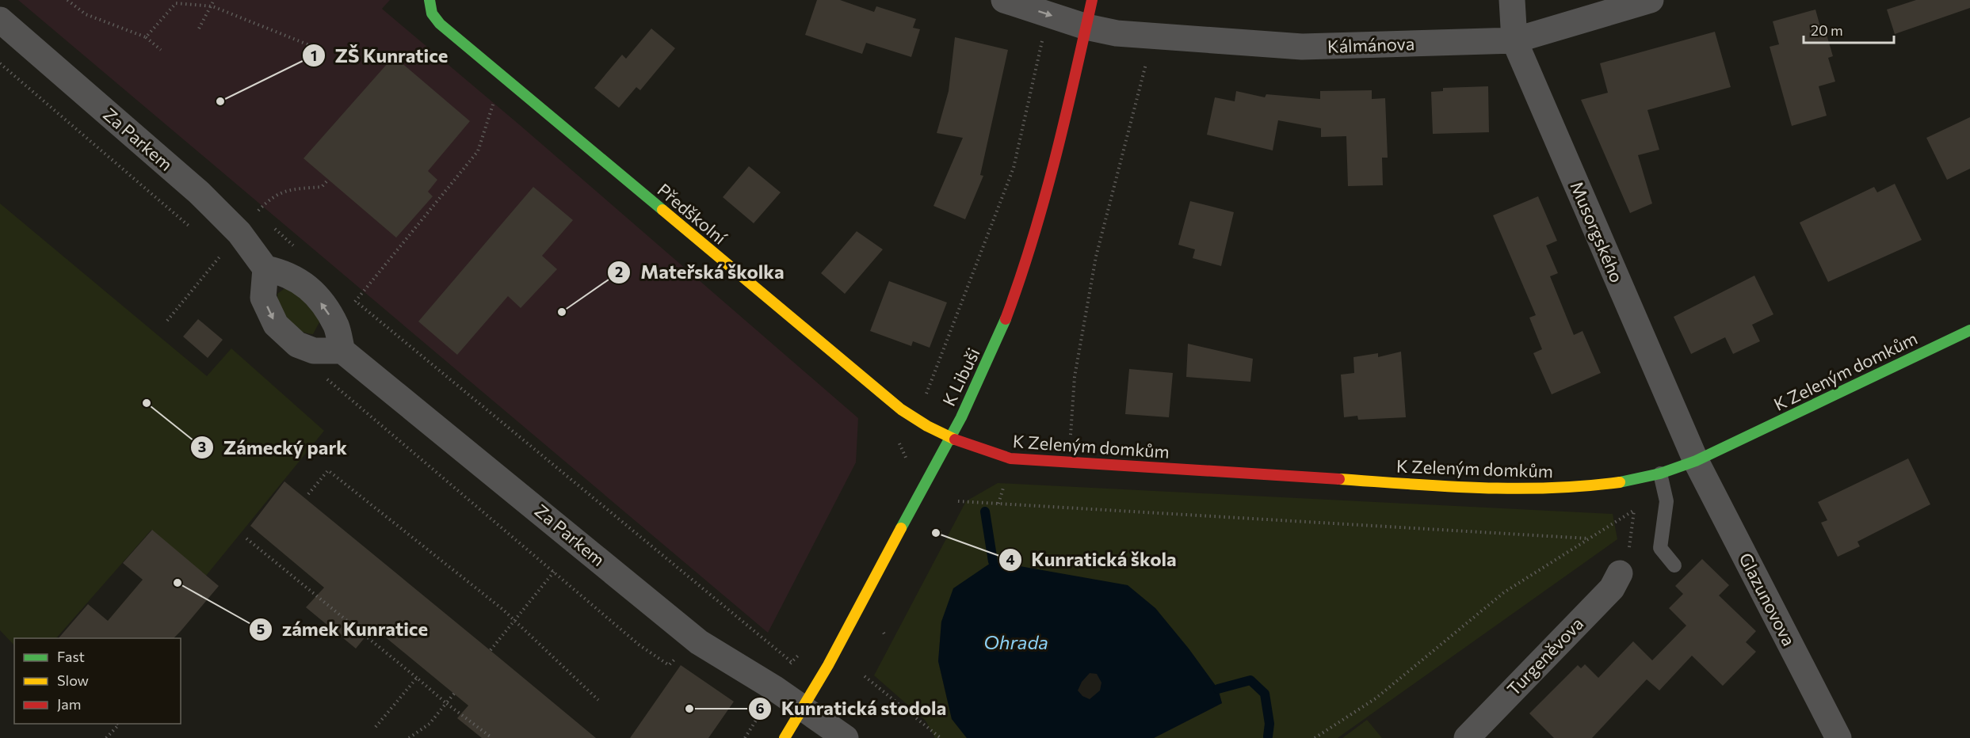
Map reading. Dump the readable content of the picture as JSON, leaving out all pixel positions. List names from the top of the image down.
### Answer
{
  "streets": {
    "street": [
      "Kálmánova",
      "Za Parkem",
      "Předškolní",
      "Musorgského",
      "K Zeleným domkům",
      "K Libuši",
      "Glazunovova",
      "Turgeněvova"
    ]
  },
  "crossings": [
    ["Kálmánova", "Musorgského"],
    ["Kálmánova", "K Libuši"],
    ["Za Parkem", "K Libuši"],
    ["Předškolní", "K Zeleným domkům"],
    ["Předškolní", "K Libuši"],
    ["Musorgského", "K Zeleným domkům"],
    ["Musorgského", "Glazunovova"],
    ["K Zeleným domkům", "K Libuši"],
    ["K Zeleným domkům", "Glazunovova"]
  ],
  "water": ["Ohrada"],
  "places": [
    "ZŠ Kunratice",
    "Mateřská školka",
    "Zámecký park",
    "Kunratická škola",
    "zámek Kunratice",
    "Kunratická stodola"
  ],
  "legend": ["Fast", "Slow", "Jam"],
  "scale_bar": "20 m"
}
